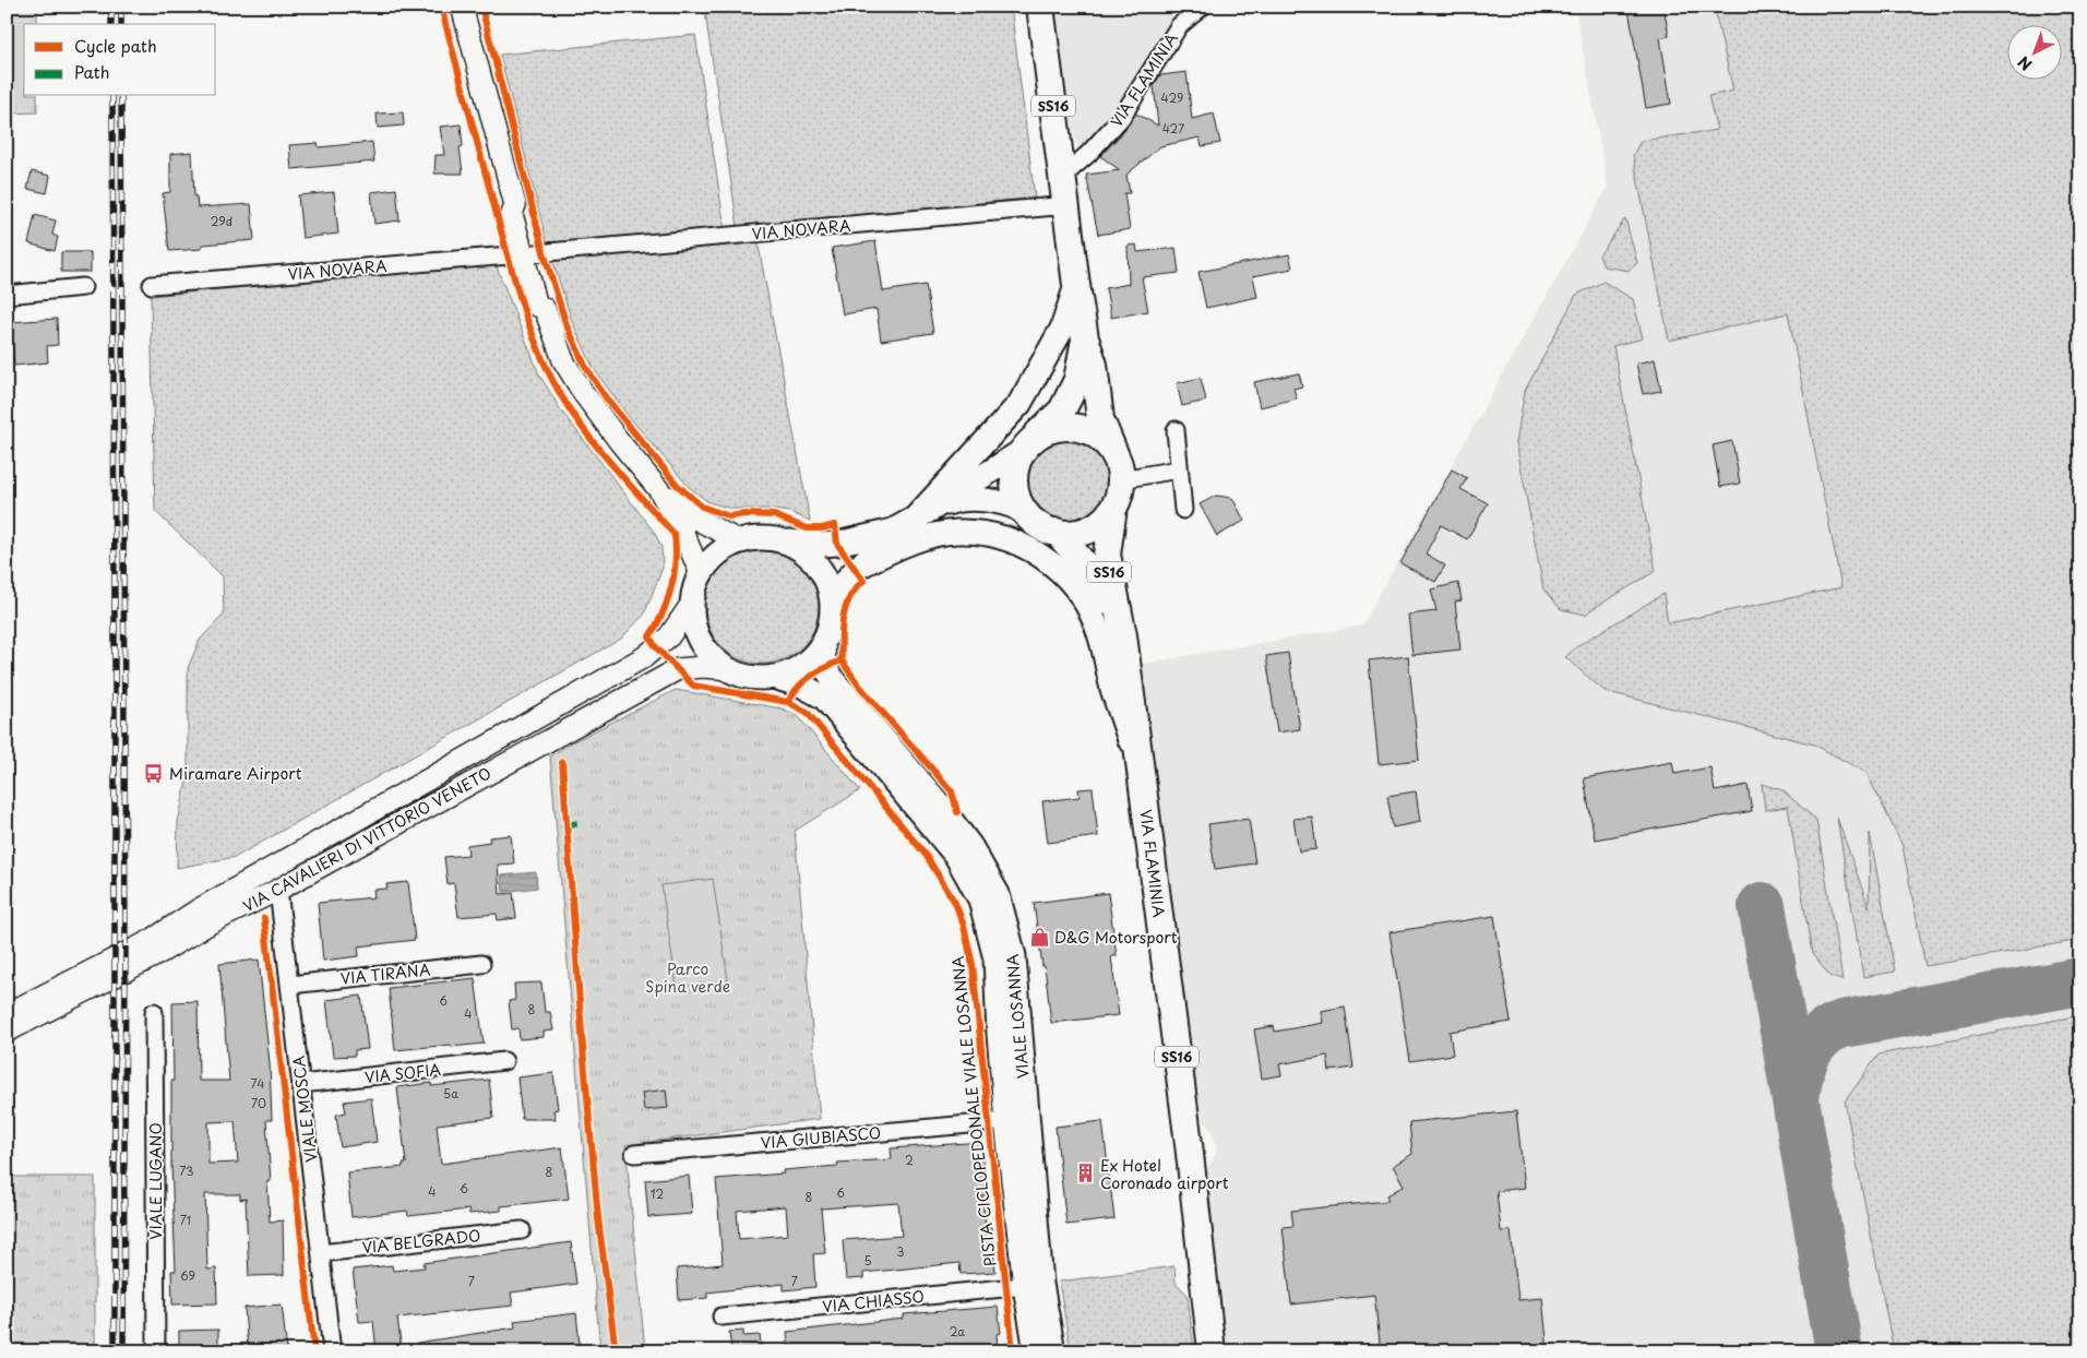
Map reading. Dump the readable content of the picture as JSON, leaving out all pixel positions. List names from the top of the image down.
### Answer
{
  "streets": {
    "main road": [
      "VIA FLAMINIA",
      "SS16",
      "VIA CAVALIERI DI VITTORIO VENETO",
      "VIALE LOSANNA"
    ],
    "street": [
      "VIA NOVARA",
      "VIA TIRANA",
      "VIA SOFIA",
      "VIALE MOSCA",
      "VIA GIUBIASCO",
      "VIALE LUGANO",
      "VIA BELGRADO",
      "VIA CHIASSO"
    ],
    "cycle path": ["PISTA CICLOPEDONALE VIALE LOSANNA"]
  },
  "crossings": [
    ["VIA FLAMINIA", "SS16"],
    ["SS16", "VIA NOVARA"],
    ["VIA CAVALIERI DI VITTORIO VENETO", "VIALE LOSANNA"],
    ["VIA CAVALIERI DI VITTORIO VENETO", "VIALE MOSCA"],
    ["VIA TIRANA", "VIALE MOSCA"],
    ["VIALE LOSANNA", "VIA GIUBIASCO"],
    ["VIALE LOSANNA", "VIA CHIASSO"],
    ["VIA SOFIA", "VIALE MOSCA"],
    ["VIALE MOSCA", "VIA BELGRADO"]
  ],
  "parks": ["Parco Spina verde"],
  "places": {
    "bus stop": ["Miramare Airport"],
    "shop": ["D&G Motorsport"],
    "building": ["Ex Hotel Coronado airport"]
  },
  "house_numbers": [
    "429",
    "427",
    "29d",
    "6",
    "8",
    "4",
    "74",
    "5a",
    "70",
    "2",
    "73",
    "8",
    "6",
    "4",
    "6",
    "12",
    "8",
    "71",
    "3",
    "5",
    "69",
    "7",
    "7",
    "2a"
  ],
  "legend": ["Cycle path", "Path"],
  "north": "bottom left"
}
